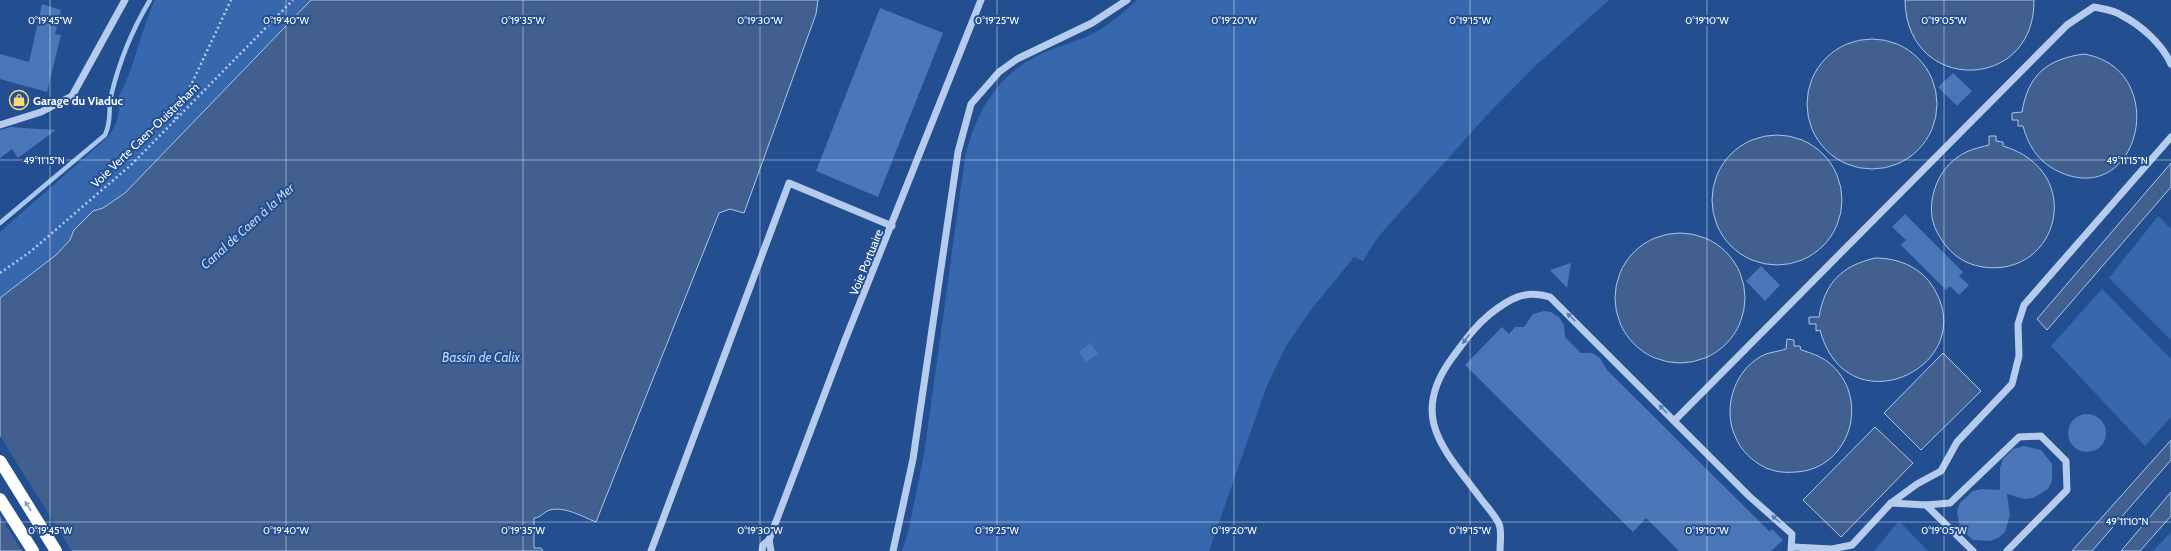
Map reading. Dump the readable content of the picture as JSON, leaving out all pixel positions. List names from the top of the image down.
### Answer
{
  "streets": {
    "street": ["Voie Portuaire"],
    "path": ["Voie Verte Caen-Ouistreham"]
  },
  "water": ["Canal de Caen à la Mer", "Bassin de Calix"],
  "places": {
    "shop": ["Garage du Viaduc"]
  },
  "coordinates": [
    "0°19'45\"W",
    "0°19'40\"W",
    "0°19'35\"W",
    "0°19'30\"W",
    "0°19'25\"W",
    "0°19'20\"W",
    "0°19'15\"W",
    "0°19'10\"W",
    "0°19'05\"W",
    "49°11'15\"N",
    "49°11'10\"N"
  ]
}
